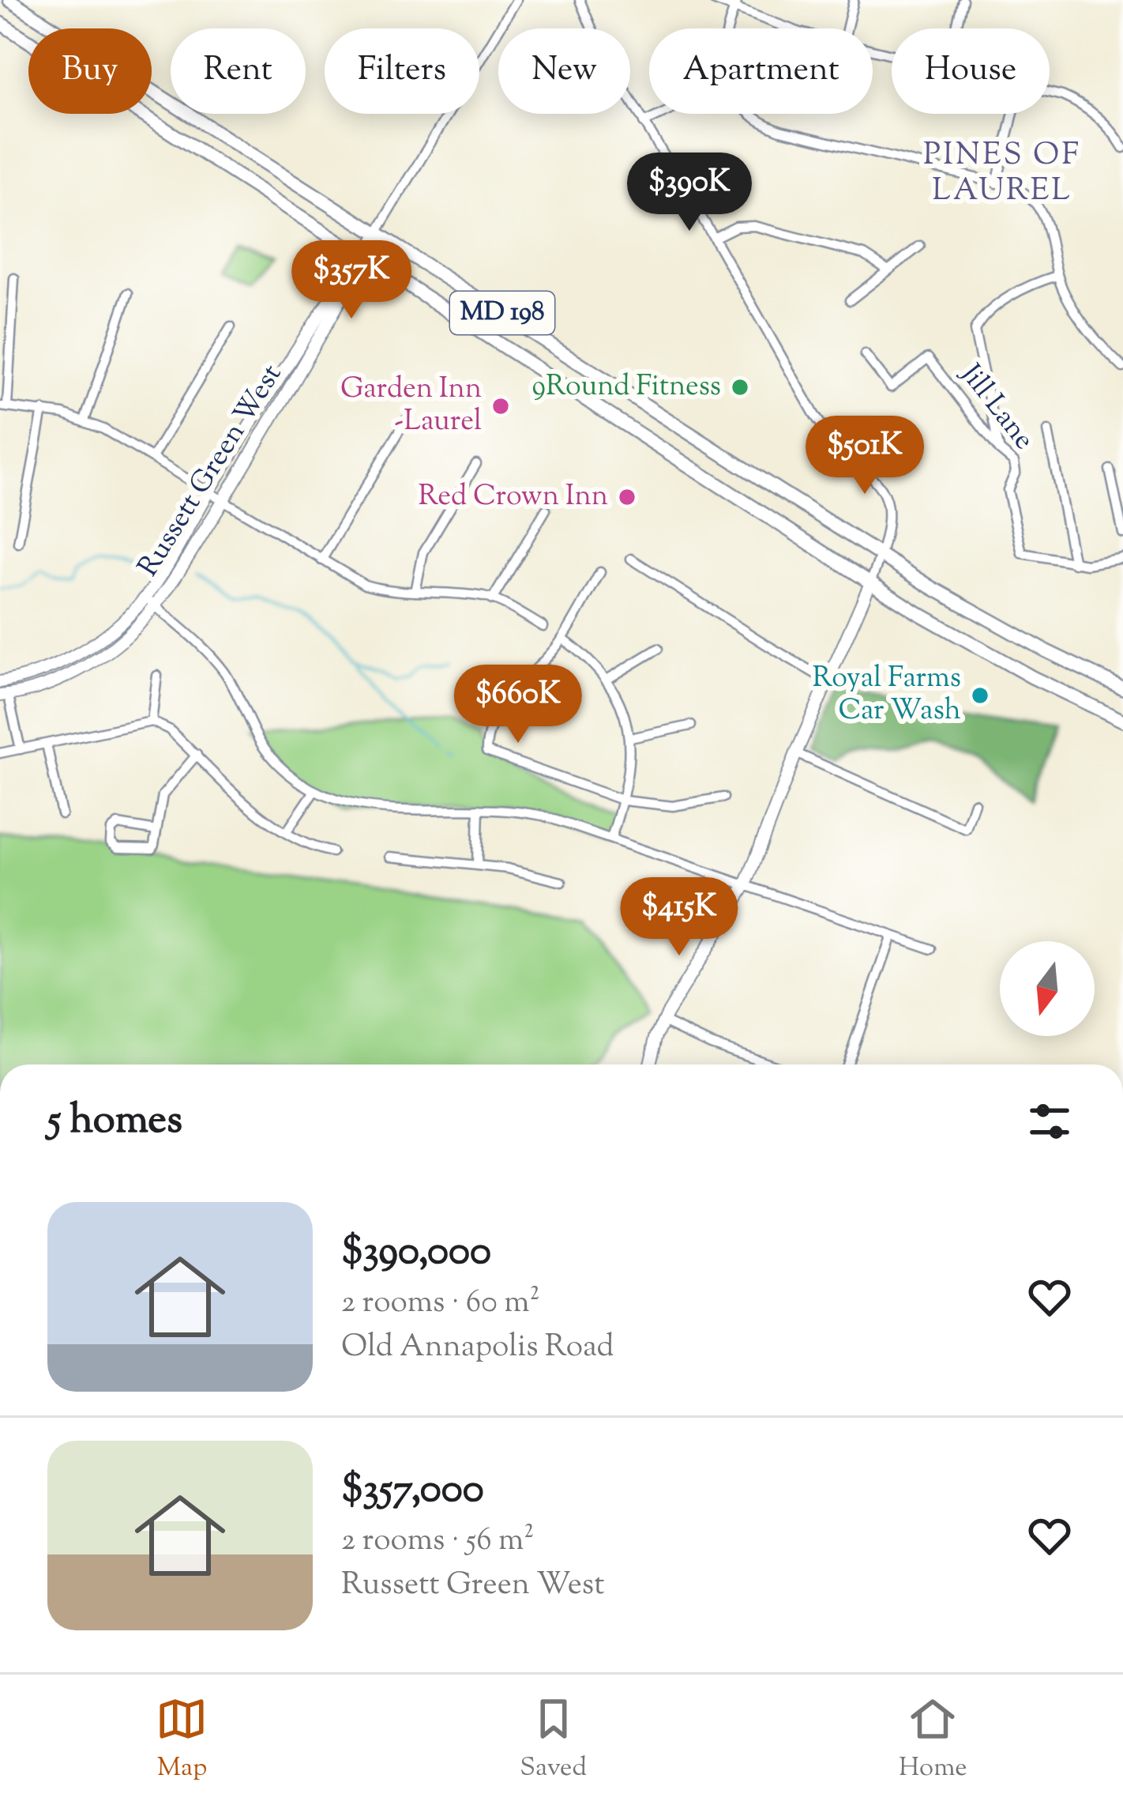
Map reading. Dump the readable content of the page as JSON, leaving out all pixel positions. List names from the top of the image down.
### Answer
{
  "streets": {
    "main road": ["MD 198"],
    "street": ["Jill Lane", "Russett Green West"]
  },
  "crossings": [
    ["MD 198", "Russett Green West"]
  ],
  "districts": ["PINES OF LAUREL"],
  "places": [
    "9Round Fitness",
    "Garden Inn -Laurel",
    "Red Crown Inn",
    "Royal Farms Car Wash"
  ],
  "north": "bottom",
  "page": {
    "chip": [
      "Buy",
      "Rent",
      "Filters",
      "New",
      "Apartment",
      "House"
    ],
    "price": [
      "$390K",
      "$357K",
      "$501K",
      "$660K",
      "$415K"
    ],
    "heading": "5 homes",
    "list": [
      {
        "name": "$390,000",
        "note": "2 rooms · 60 m² · Old Annapolis Road"
      },
      {
        "name": "$357,000",
        "note": "2 rooms · 56 m² · Russett Green West"
      }
    ],
    "tabs": ["Map", "Saved", "Home"]
  }
}
